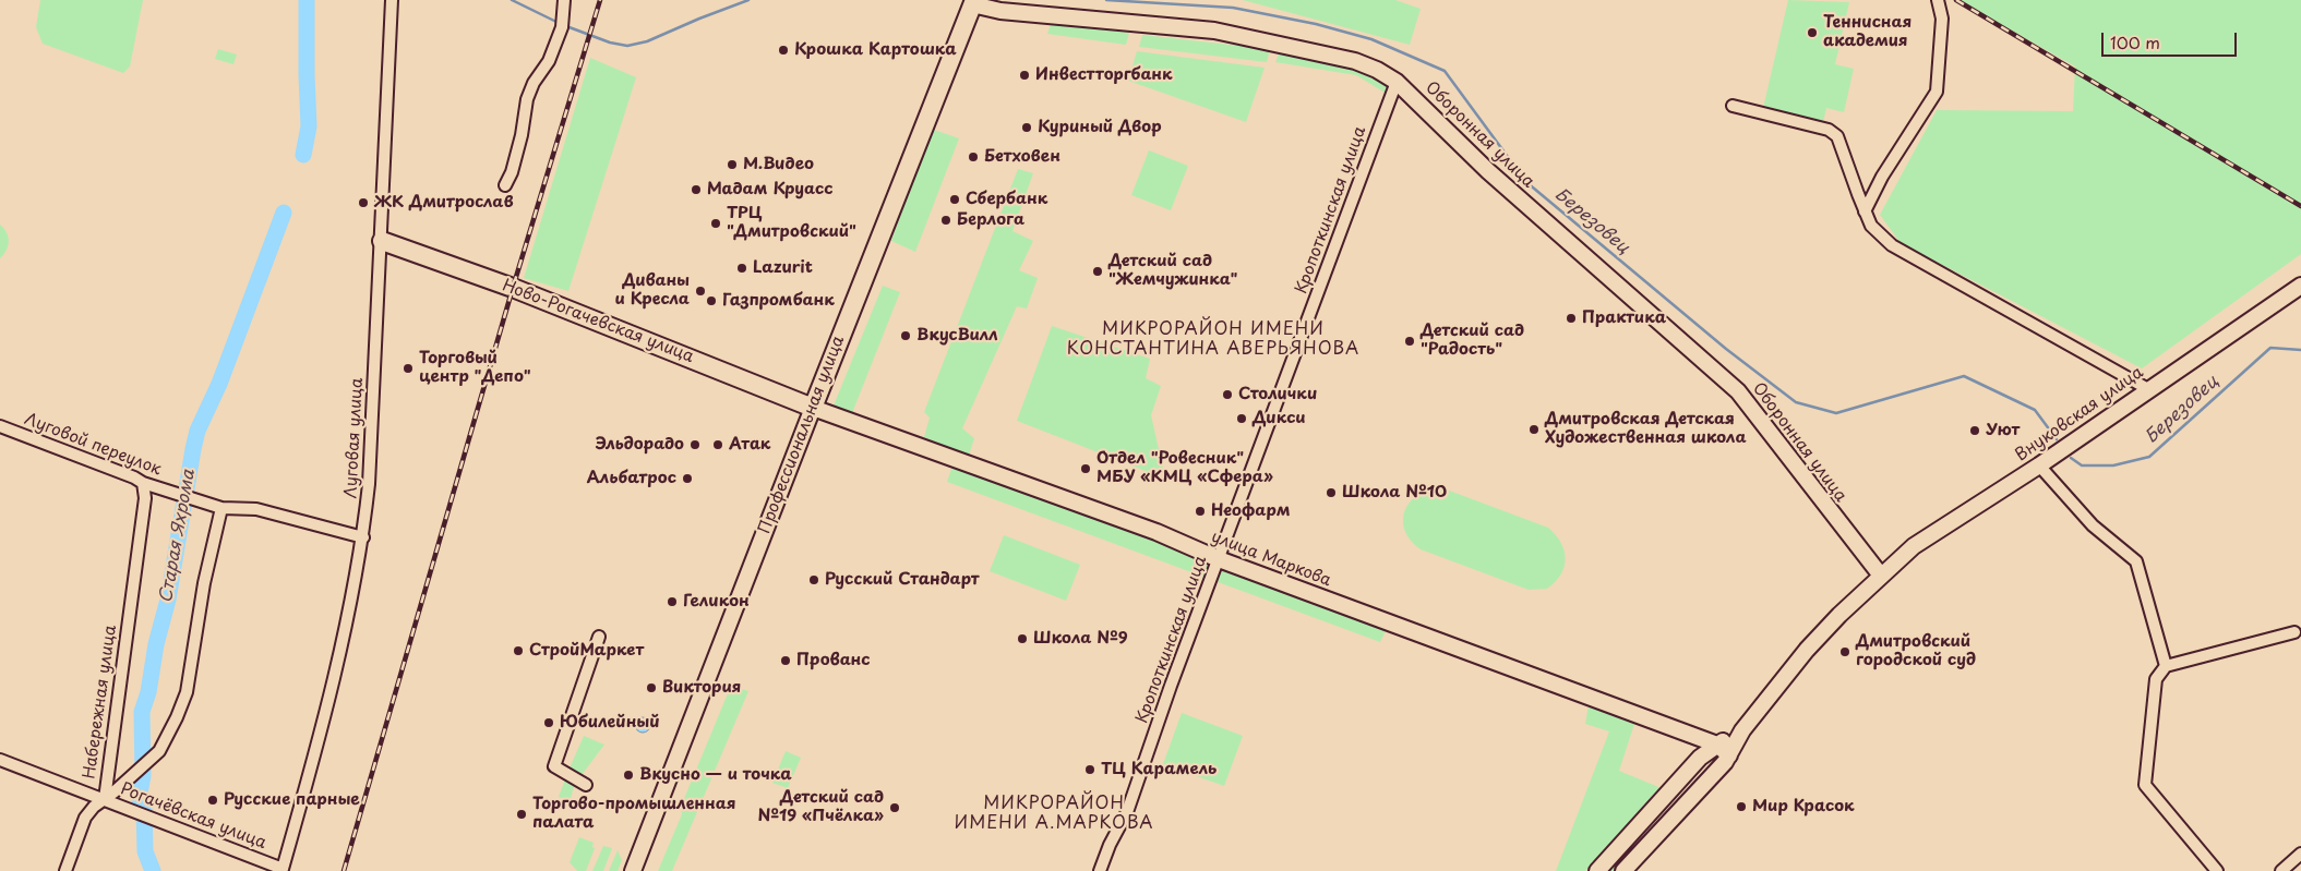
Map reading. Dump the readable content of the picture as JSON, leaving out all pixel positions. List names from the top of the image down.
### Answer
{
  "streets": {
    "main road": ["Ново-Рогачевская улица", "Профессиональная улица"],
    "street": [
      "Оборонная улица",
      "Кропоткинская улица",
      "Внуковская улица",
      "Луговая улица",
      "Луговой переулок",
      "улица Маркова",
      "Набережная улица",
      "Рогачёвская улица"
    ]
  },
  "crossings": [
    ["Оборонная улица", "Кропоткинская улица"],
    ["Оборонная улица", "Внуковская улица"],
    ["Оборонная улица", "Профессиональная улица"],
    ["Кропоткинская улица", "улица Маркова"],
    ["Ново-Рогачевская улица", "Профессиональная улица"],
    ["Ново-Рогачевская улица", "Луговая улица"],
    ["Ново-Рогачевская улица", "улица Маркова"],
    ["Профессиональная улица", "улица Маркова"],
    ["Луговая улица", "Луговой переулок"],
    ["Луговая улица", "Рогачёвская улица"],
    ["Луговой переулок", "Набережная улица"],
    ["Набережная улица", "Рогачёвская улица"]
  ],
  "districts": ["МИКРОРАЙОН ИМЕНИ КОНСТАНТИНА АВЕРЬЯНОВА", "МИКРОРАЙОН ИМЕНИ А.МАРКОВА"],
  "water": ["Березовец", "Старая Яхрома"],
  "places": [
    "Теннисная академия",
    "Крошка Картошка",
    "Инвестторгбанк",
    "Куриный Двор",
    "Бетховен",
    "М.Видео",
    "Мадам Круасс",
    "Сбербанк",
    "ЖК Дмитрослав",
    "Берлога",
    "ТРЦ \"Дмитровский\"",
    "Lazurit",
    "Детский сад \"Жемчужинка\"",
    "Диваны и Кресла",
    "Газпромбанк",
    "Практика",
    "ВкусВилл",
    "Детский сад \"Радость\"",
    "Торговый центр \"Депо\"",
    "Столички",
    "Дикси",
    "Дмитровская Детская Художественная школа",
    "Уют",
    "Эльдорадо",
    "Атак",
    "Отдел \"Ровесник\" МБУ «КМЦ «Сфера»",
    "Альбатрос",
    "Школа №10",
    "Неофарм",
    "Русский Стандарт",
    "Геликон",
    "Школа №9",
    "СтройМаркет",
    "Дмитровский городской суд",
    "Прованс",
    "Виктория",
    "Юбилейный",
    "ТЦ Карамель",
    "Вкусно — и точка",
    "Русские парные",
    "Мир Красок",
    "Детский сад №19 «Пчёлка»",
    "Торгово-промышленная палата"
  ],
  "scale_bar": "100 m"
}
